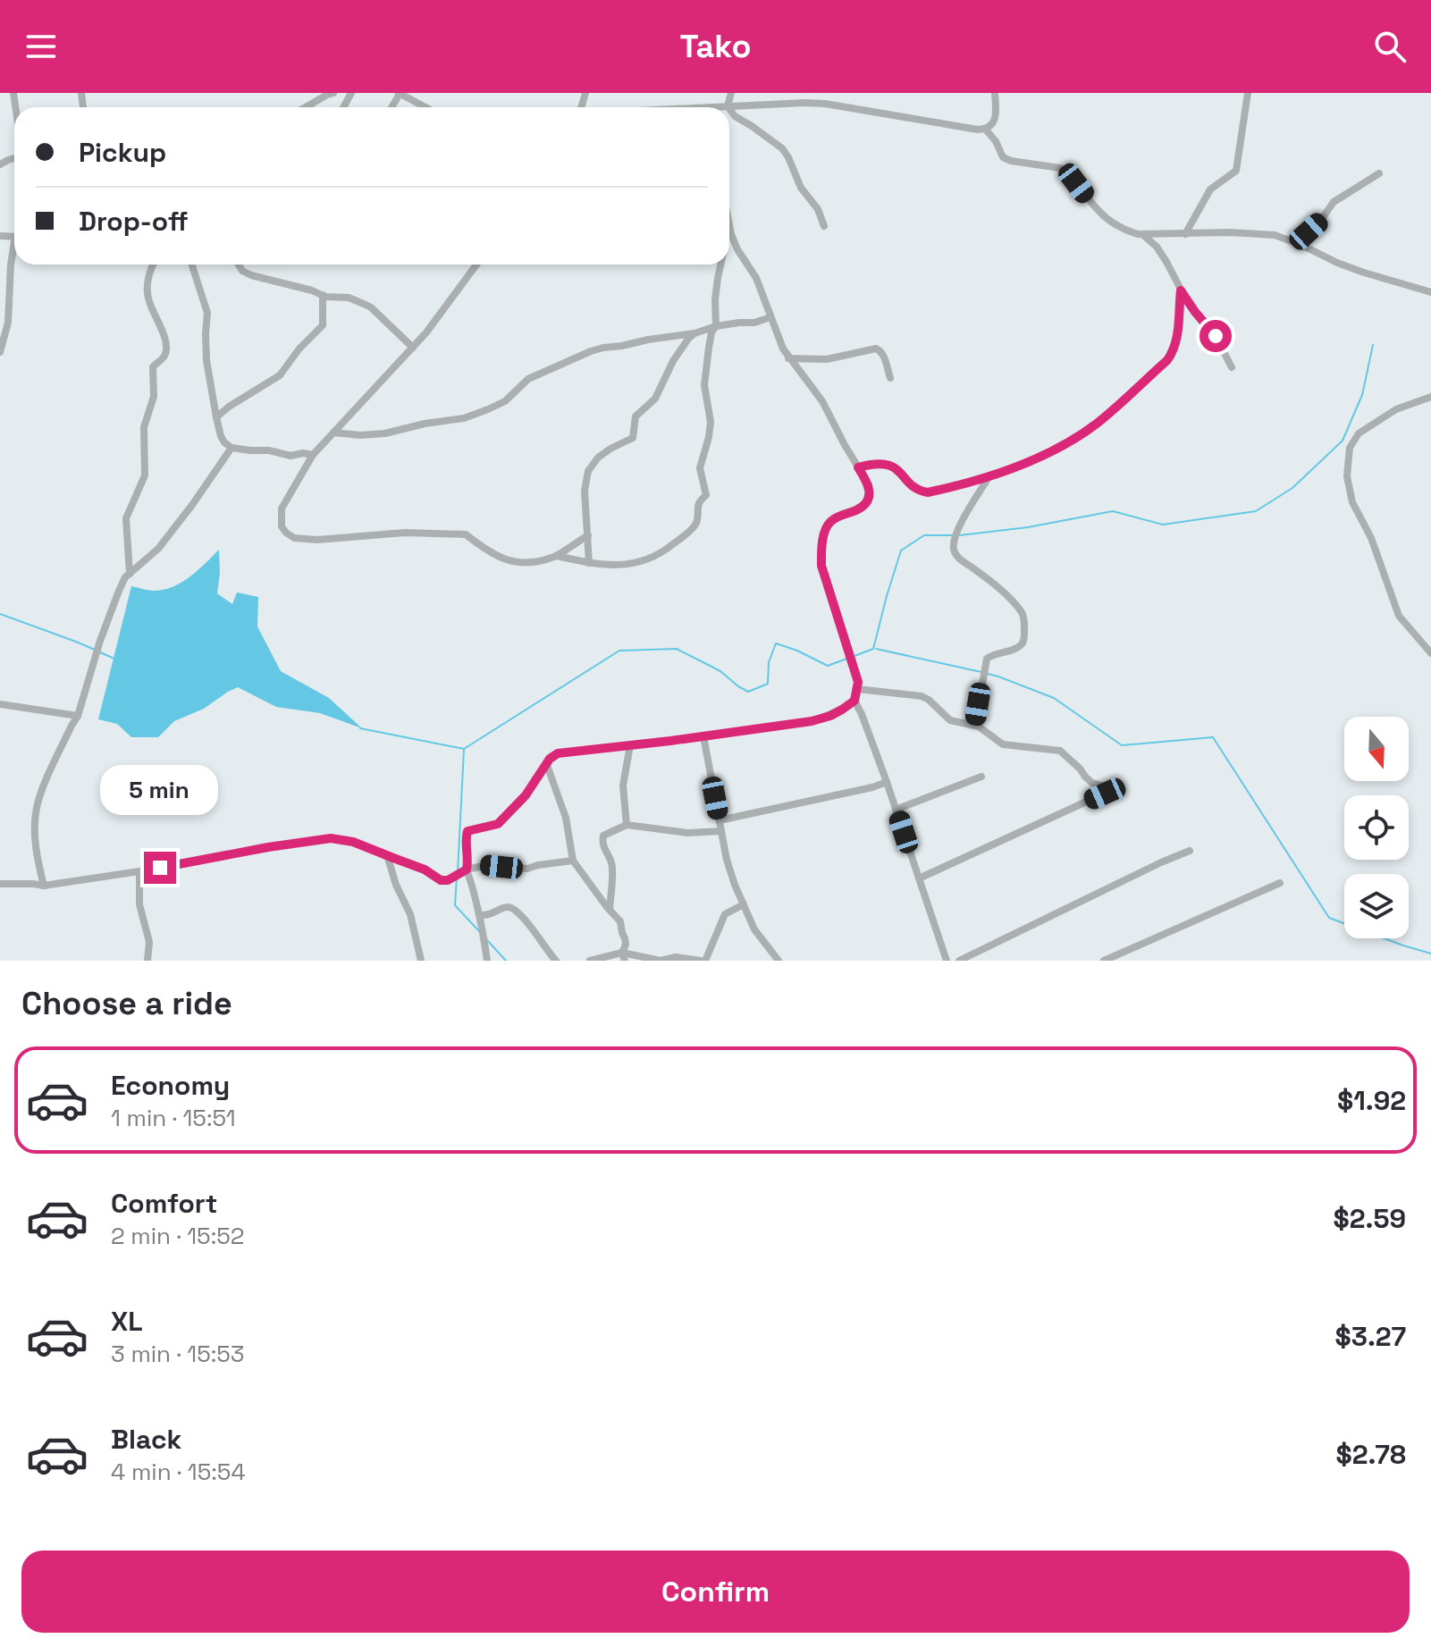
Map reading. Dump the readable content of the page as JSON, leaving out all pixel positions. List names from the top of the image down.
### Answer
{
  "north": "bottom",
  "page": {
    "header": "Tako",
    "banner": ["Pickup", "Drop-off"],
    "bubble": "5 min",
    "heading": "Choose a ride",
    "list": [
      {
        "name": "Economy",
        "note": "1 min · 15:51",
        "value": "$1.92"
      },
      {
        "name": "Comfort",
        "note": "2 min · 15:52",
        "value": "$2.59"
      },
      {
        "name": "XL",
        "note": "3 min · 15:53",
        "value": "$3.27"
      },
      {
        "name": "Black",
        "note": "4 min · 15:54",
        "value": "$2.78"
      }
    ],
    "buttons": "Confirm"
  }
}
